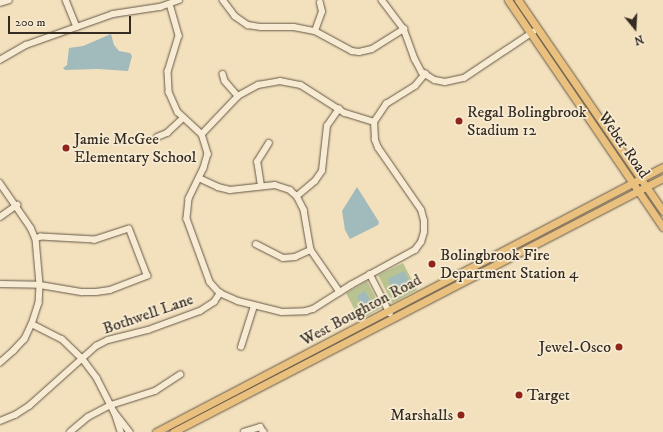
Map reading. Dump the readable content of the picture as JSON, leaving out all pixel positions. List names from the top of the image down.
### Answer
{
  "streets": {
    "main road": ["Weber Road", "West Boughton Road"],
    "street": ["Bothwell Lane"]
  },
  "crossings": [
    ["Weber Road", "West Boughton Road"]
  ],
  "places": [
    "Regal Bolingbrook Stadium 12",
    "Jamie McGee Elementary School",
    "Bolingbrook Fire Department Station 4",
    "Jewel-Osco",
    "Target",
    "Marshalls"
  ],
  "scale_bar": "200 m",
  "north": "bottom"
}
